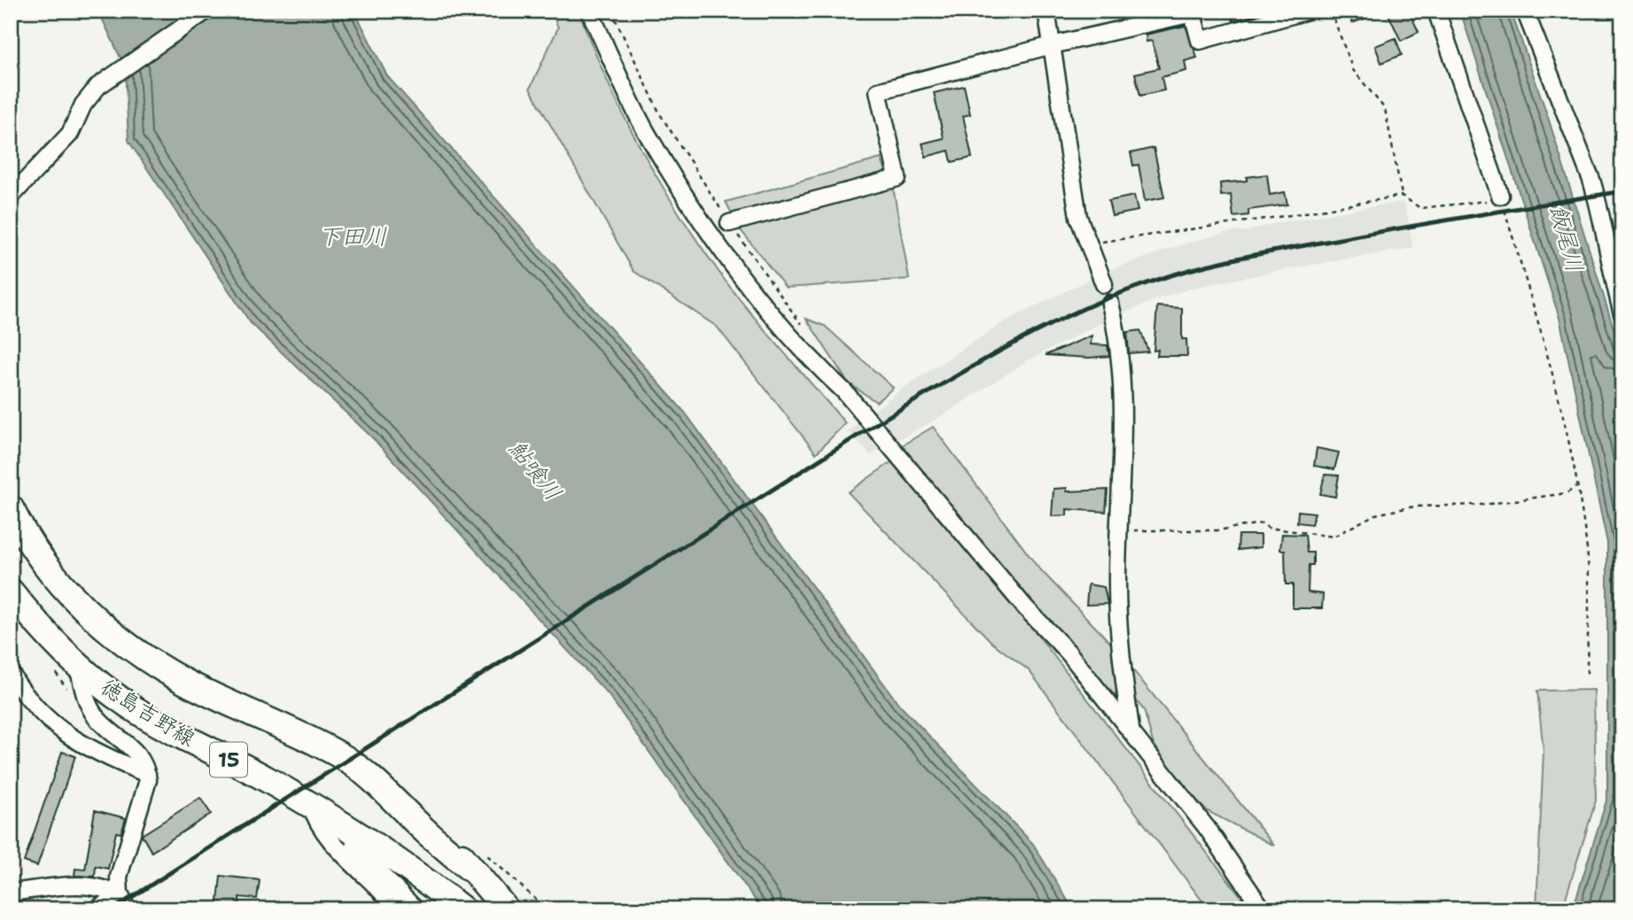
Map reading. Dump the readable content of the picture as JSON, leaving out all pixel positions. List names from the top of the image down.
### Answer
{
  "streets": {
    "main road": ["徳島吉野線", "15"]
  },
  "water": ["下田川", "飯尾川", "鮎喰川"]
}
